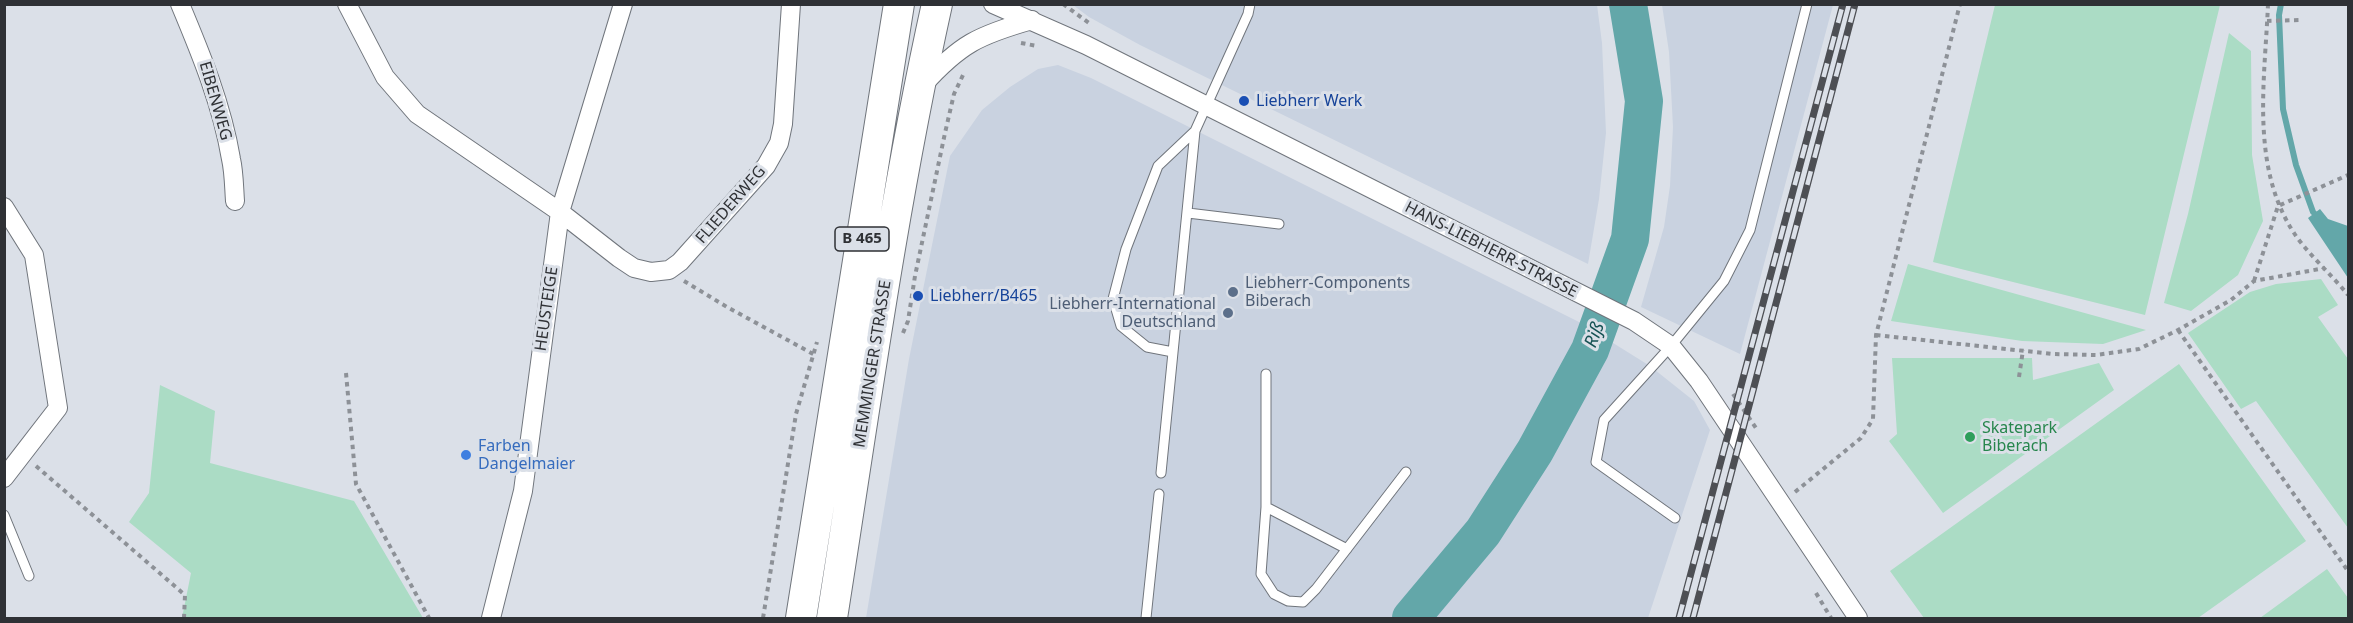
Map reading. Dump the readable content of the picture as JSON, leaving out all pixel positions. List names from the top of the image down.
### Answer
{
  "streets": {
    "main road": ["B 465", "MEMMINGER STRASSE"],
    "street": [
      "EIBENWEG",
      "FLIEDERWEG",
      "HANS-LIEBHERR-STRASSE",
      "HEUSTEIGE"
    ]
  },
  "water": ["Riß"],
  "places": [
    "Liebherr Werk",
    "Liebherr-Components Biberach",
    "Liebherr/B465",
    "Liebherr-International Deutschland",
    "Skatepark Biberach",
    "Farben Dangelmaier"
  ]
}
